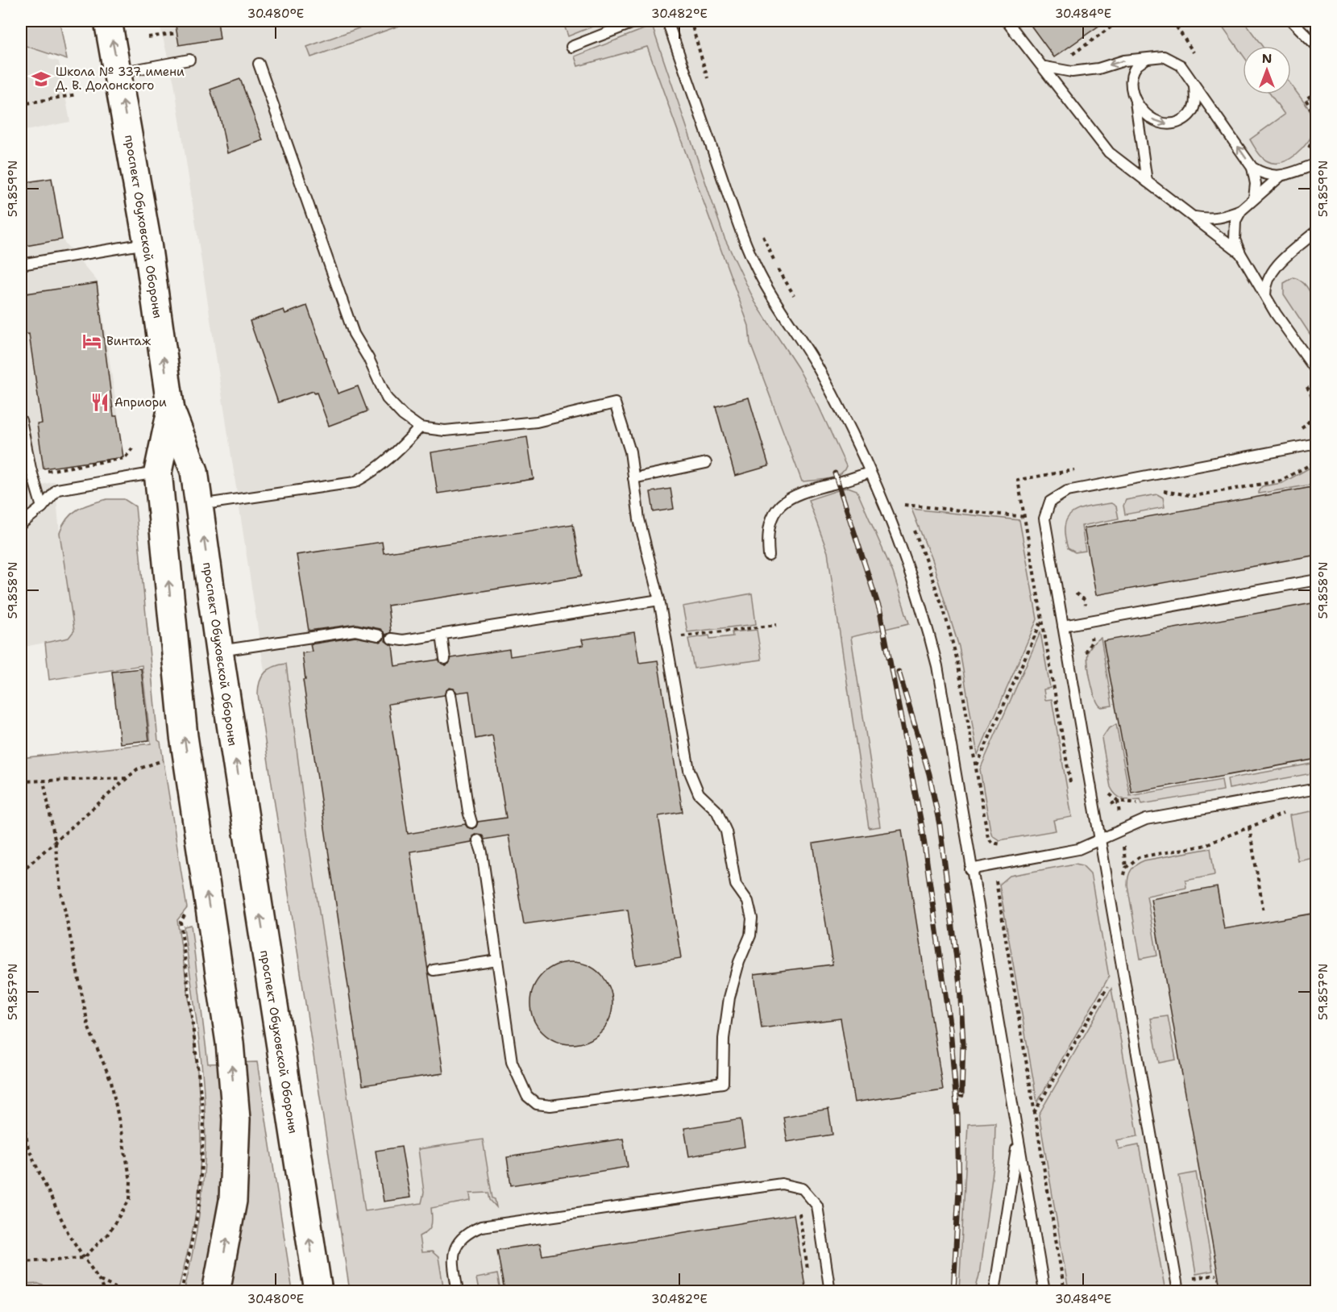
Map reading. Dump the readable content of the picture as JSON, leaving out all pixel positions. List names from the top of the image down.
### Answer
{
  "streets": {
    "main road": ["проспект Обуховской Обороны"]
  },
  "places": {
    "school or university": ["Школа № 337 имени Д. В. Долонского"],
    "hotel": ["Винтаж"],
    "restaurant": ["Априори"]
  },
  "north": "top",
  "coordinates": [
    "30.480°E",
    "30.482°E",
    "30.484°E",
    "59.859°N",
    "59.858°N",
    "59.857°N"
  ]
}
